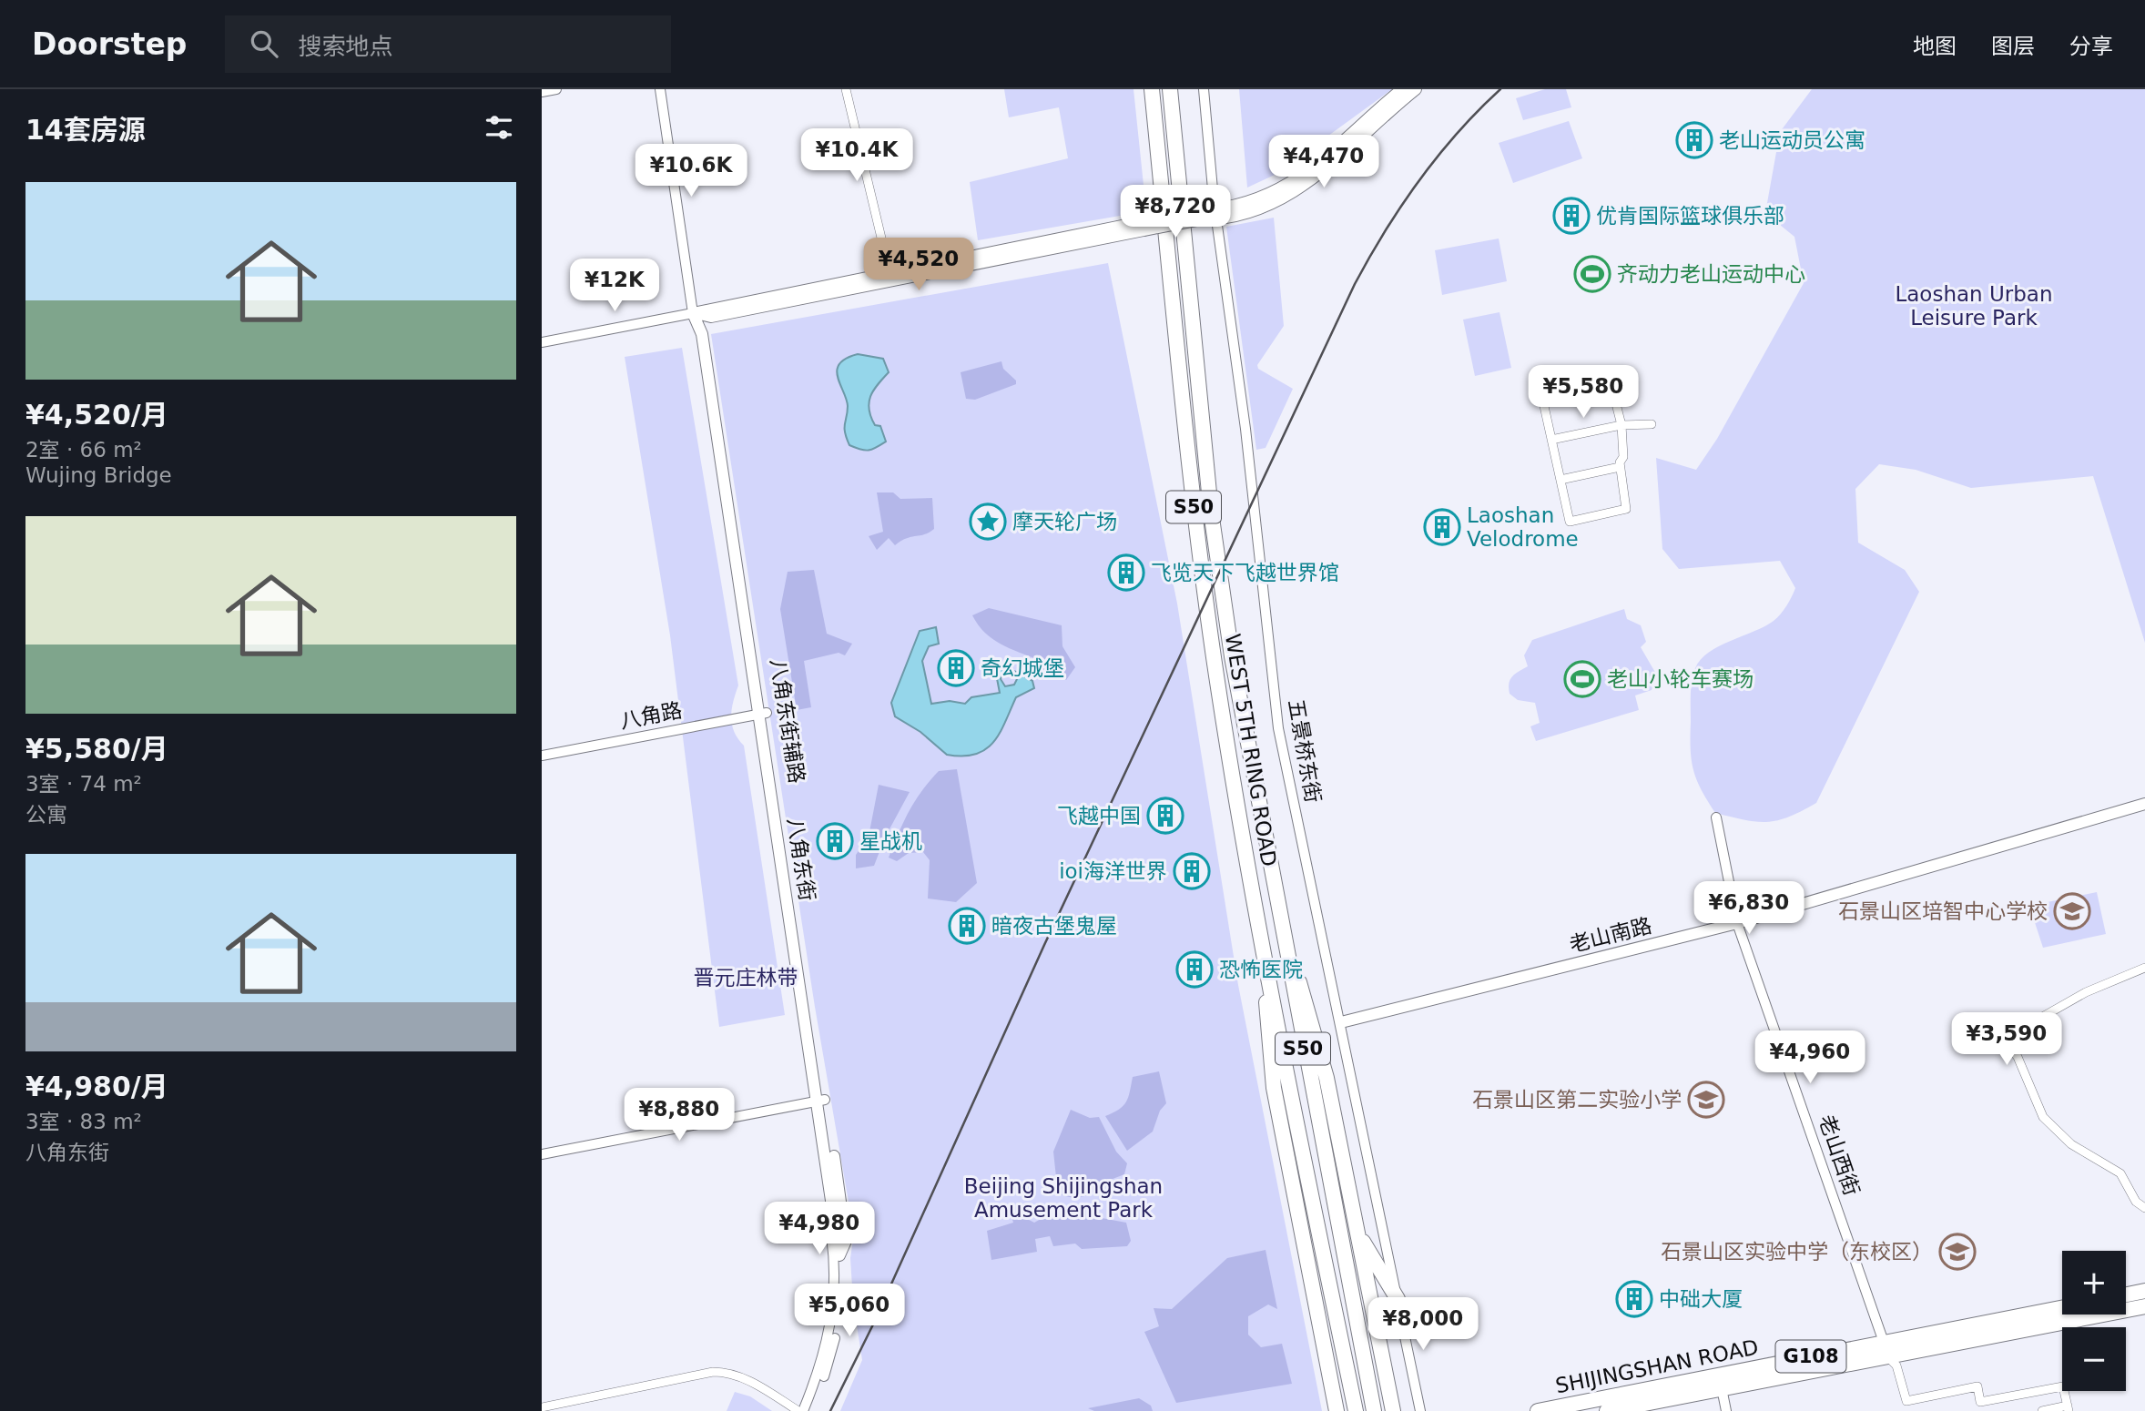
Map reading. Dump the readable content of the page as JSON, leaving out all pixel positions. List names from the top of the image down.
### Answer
{
  "streets": {
    "highway": [
      "S50",
      "WEST 5TH RING ROAD",
      "G108",
      "SHIJINGSHAN ROAD"
    ],
    "main road": ["八角东街", "老山南路"],
    "street": ["八角路", "五景桥东街", "老山西街"]
  },
  "crossings": [
    ["八角路", "八角东街"],
    ["五景桥东街", "老山南路"],
    ["老山南路", "老山西街"],
    ["老山西街", "SHIJINGSHAN ROAD"]
  ],
  "parks": ["Laoshan Urban Leisure Park", "晋元庄林带", "Beijing Shijingshan Amusement Park"],
  "places": {
    "building": [
      "老山运动员公寓",
      "优肯国际篮球俱乐部",
      "Laoshan Velodrome",
      "飞览天下飞越世界馆",
      "奇幻城堡",
      "飞越中国",
      "星战机",
      "ioi海洋世界",
      "暗夜古堡鬼屋",
      "恐怖医院",
      "中础大厦"
    ],
    "sports": ["齐动力老山运动中心", "老山小轮车赛场"],
    "place": ["摩天轮广场"],
    "school or university": ["石景山区培智中心学校", "石景山区第二实验小学", "石景山区实验中学（东校区）"]
  },
  "page": {
    "header": "Doorstep",
    "search": "搜索地点",
    "nav": ["地图", "图层", "分享"],
    "heading": "14套房源",
    "price": [
      "¥10.4K",
      "¥4,470",
      "¥10.6K",
      "¥8,720",
      "¥4,520",
      "¥12K",
      "¥5,580",
      "¥6,830",
      "¥3,590",
      "¥4,960",
      "¥8,880",
      "¥4,980",
      "¥5,060",
      "¥8,000"
    ],
    "list": [
      {
        "name": "¥4,520/月",
        "note": "2室 · 66 m² · Wujing Bridge"
      },
      {
        "name": "¥5,580/月",
        "note": "3室 · 74 m² · 公寓"
      },
      {
        "name": "¥4,980/月",
        "note": "3室 · 83 m² · 八角东街"
      }
    ],
    "map_buttons": ["+", "−"]
  }
}
